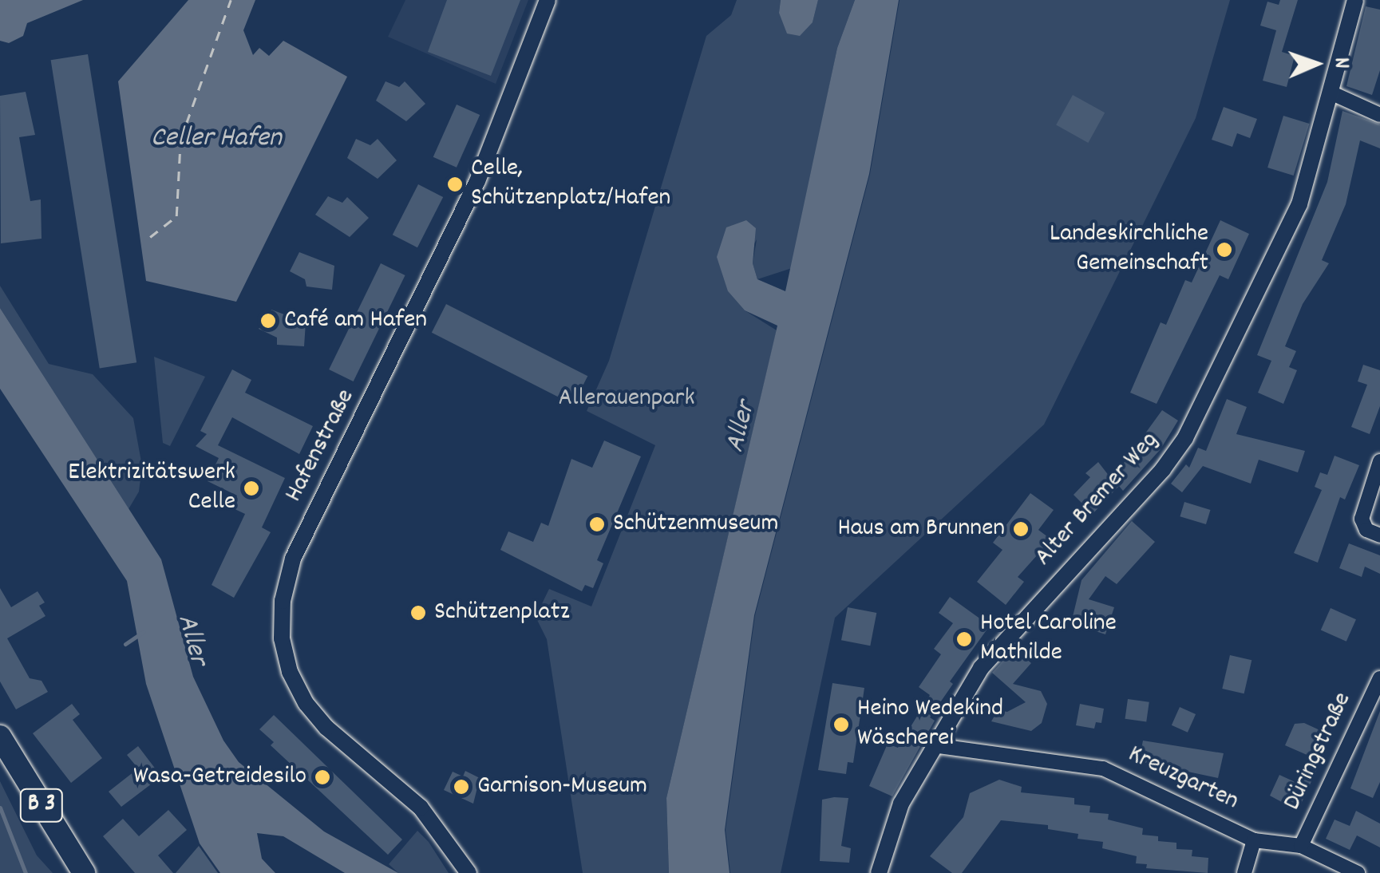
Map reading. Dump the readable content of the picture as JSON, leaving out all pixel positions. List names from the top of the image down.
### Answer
{
  "streets": {
    "main road": ["B 3"],
    "street": [
      "Hafenstraße",
      "Alter Bremer Weg",
      "Düringstraße",
      "Kreuzgarten"
    ]
  },
  "crossings": [
    ["Alter Bremer Weg", "Kreuzgarten"],
    ["Düringstraße", "Kreuzgarten"]
  ],
  "water": ["Celler Hafen", "Aller"],
  "parks": ["Allerauenpark"],
  "places": [
    "Celle, Schützenplatz/Hafen",
    "Landeskirchliche Gemeinschaft",
    "Café am Hafen",
    "Elektrizitätswerk Celle",
    "Schützenmuseum",
    "Haus am Brunnen",
    "Schützenplatz",
    "Hotel Caroline Mathilde",
    "Heino Wedekind Wäscherei",
    "Wasa-Getreidesilo",
    "Garnison-Museum"
  ],
  "north": "right"
}
